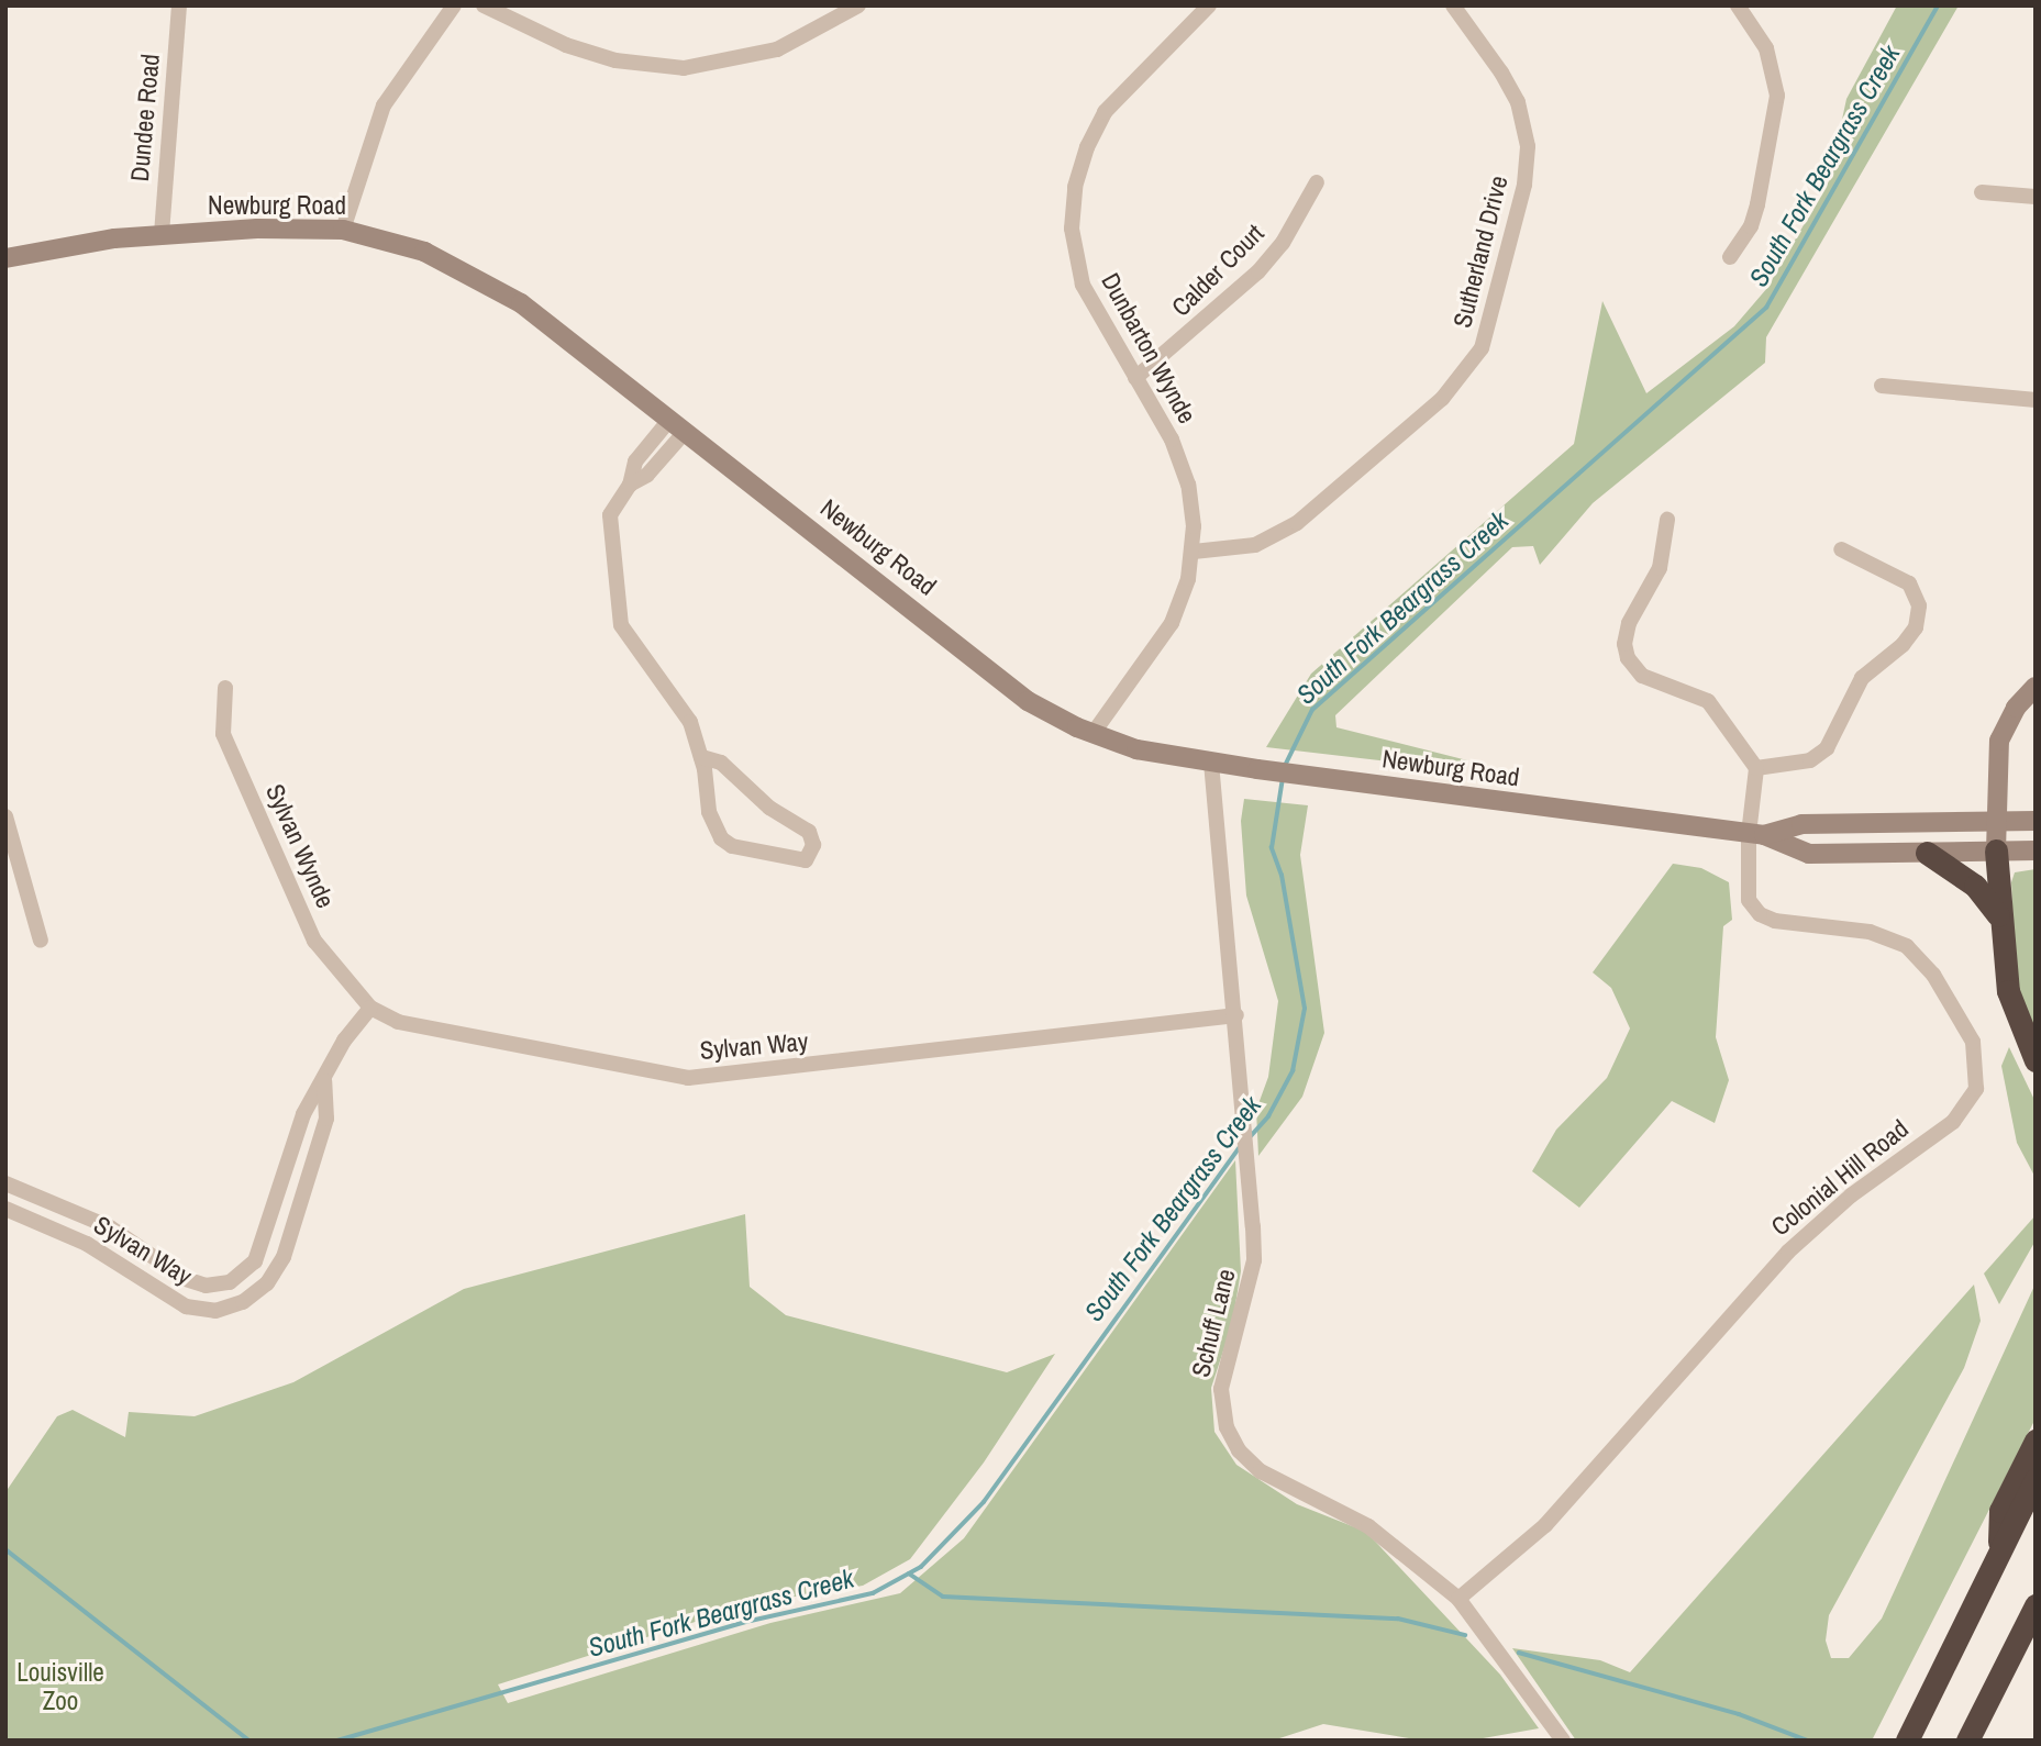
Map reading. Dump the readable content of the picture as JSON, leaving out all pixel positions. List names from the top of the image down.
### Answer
{
  "streets": {
    "main road": ["Newburg Road"],
    "street": [
      "Dundee Road",
      "Sutherland Drive",
      "Calder Court",
      "Dunbarton Wynde",
      "Sylvan Wynde",
      "Sylvan Way",
      "Colonial Hill Road",
      "Schuff Lane"
    ]
  },
  "crossings": [
    ["Dundee Road", "Newburg Road"],
    ["Newburg Road", "Dunbarton Wynde"],
    ["Newburg Road", "Colonial Hill Road"],
    ["Newburg Road", "Schuff Lane"],
    ["Sutherland Drive", "Dunbarton Wynde"],
    ["Calder Court", "Dunbarton Wynde"],
    ["Sylvan Wynde", "Sylvan Way"],
    ["Sylvan Way", "Schuff Lane"],
    ["Colonial Hill Road", "Schuff Lane"]
  ],
  "water": ["South Fork Beargrass Creek"],
  "parks": ["Louisville Zoo"]
}
